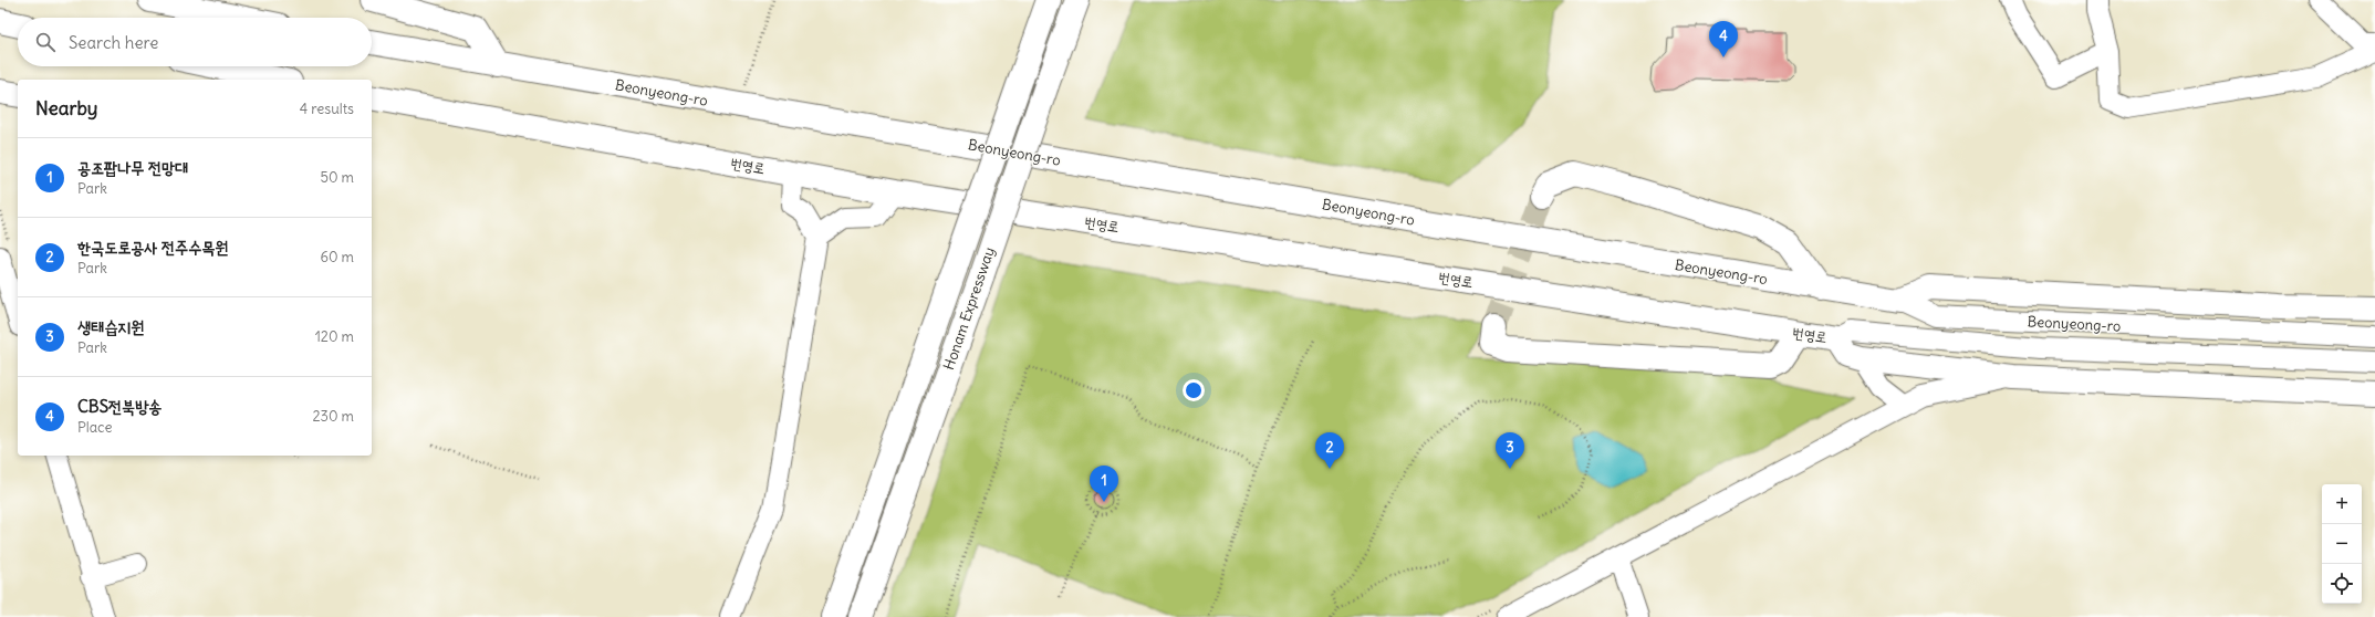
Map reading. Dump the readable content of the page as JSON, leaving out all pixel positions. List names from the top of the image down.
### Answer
{
  "streets": {
    "main road": ["Beonyeong-ro", "번영로", "Honam Expressway"]
  },
  "crossings": [
    ["Beonyeong-ro", "번영로"]
  ],
  "page": {
    "search": "Search here",
    "pins": [
      "4",
      "2",
      "3",
      "1"
    ],
    "heading": ["Nearby", "4 results"],
    "list": [
      {
        "mark": "1",
        "name": "공조팝나무 전망대",
        "note": "Park",
        "value": "50 m"
      },
      {
        "mark": "2",
        "name": "한국도로공사 전주수목원",
        "note": "Park",
        "value": "60 m"
      },
      {
        "mark": "3",
        "name": "생태습지원",
        "note": "Park",
        "value": "120 m"
      },
      {
        "mark": "4",
        "name": "CBS전북방송",
        "note": "Place",
        "value": "230 m"
      }
    ],
    "map_buttons": ["+", "−"]
  }
}
